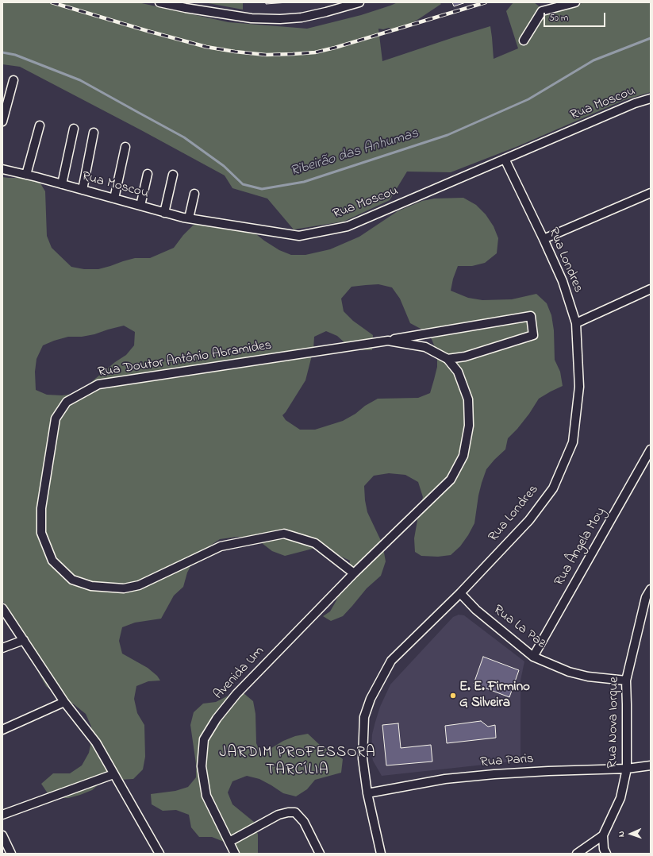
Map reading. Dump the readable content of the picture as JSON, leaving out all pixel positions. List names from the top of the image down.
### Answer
{
  "streets": {
    "street": [
      "Rua Moscou",
      "Rua Londres",
      "Rua Doutor Antônio Abramides",
      "Rua Ângela Moy",
      "Rua La Paz",
      "Avenida Um",
      "Rua Nova Iorque",
      "Rua Paris"
    ]
  },
  "crossings": [
    ["Rua Moscou", "Rua Londres"],
    ["Rua Londres", "Rua La Paz"],
    ["Rua Londres", "Rua Paris"],
    ["Rua Doutor Antônio Abramides", "Avenida Um"],
    ["Rua Ângela Moy", "Rua La Paz"],
    ["Rua La Paz", "Rua Nova Iorque"],
    ["Rua Nova Iorque", "Rua Paris"]
  ],
  "districts": ["JARDIM PROFESSORA TARCÍLIA"],
  "water": ["Ribeirão das Anhumas"],
  "places": ["E. E. Firmino G Silveira"],
  "scale_bar": "50 m",
  "north": "left"
}
